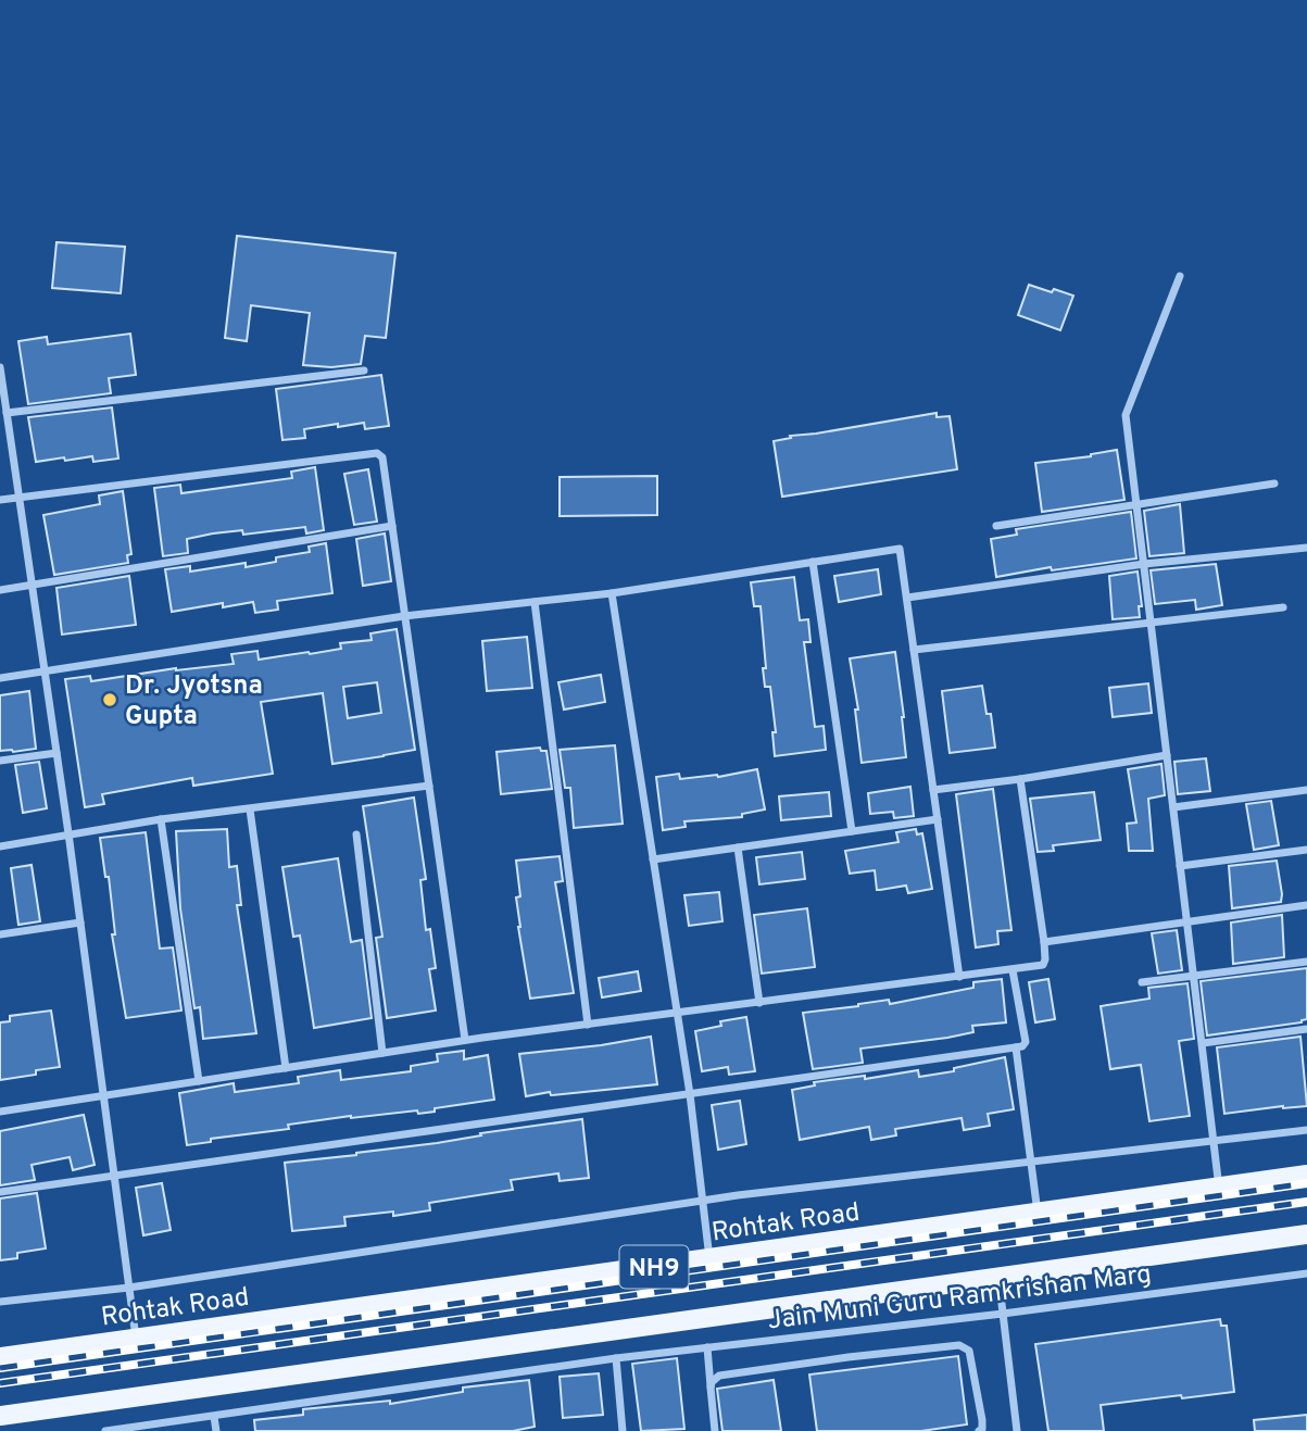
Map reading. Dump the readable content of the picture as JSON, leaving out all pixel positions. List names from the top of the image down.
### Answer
{
  "streets": {
    "main road": ["Rohtak Road", "NH9"],
    "street": ["Jain Muni Guru Ramkrishan Marg"]
  },
  "places": ["Dr. Jyotsna Gupta"]
}
